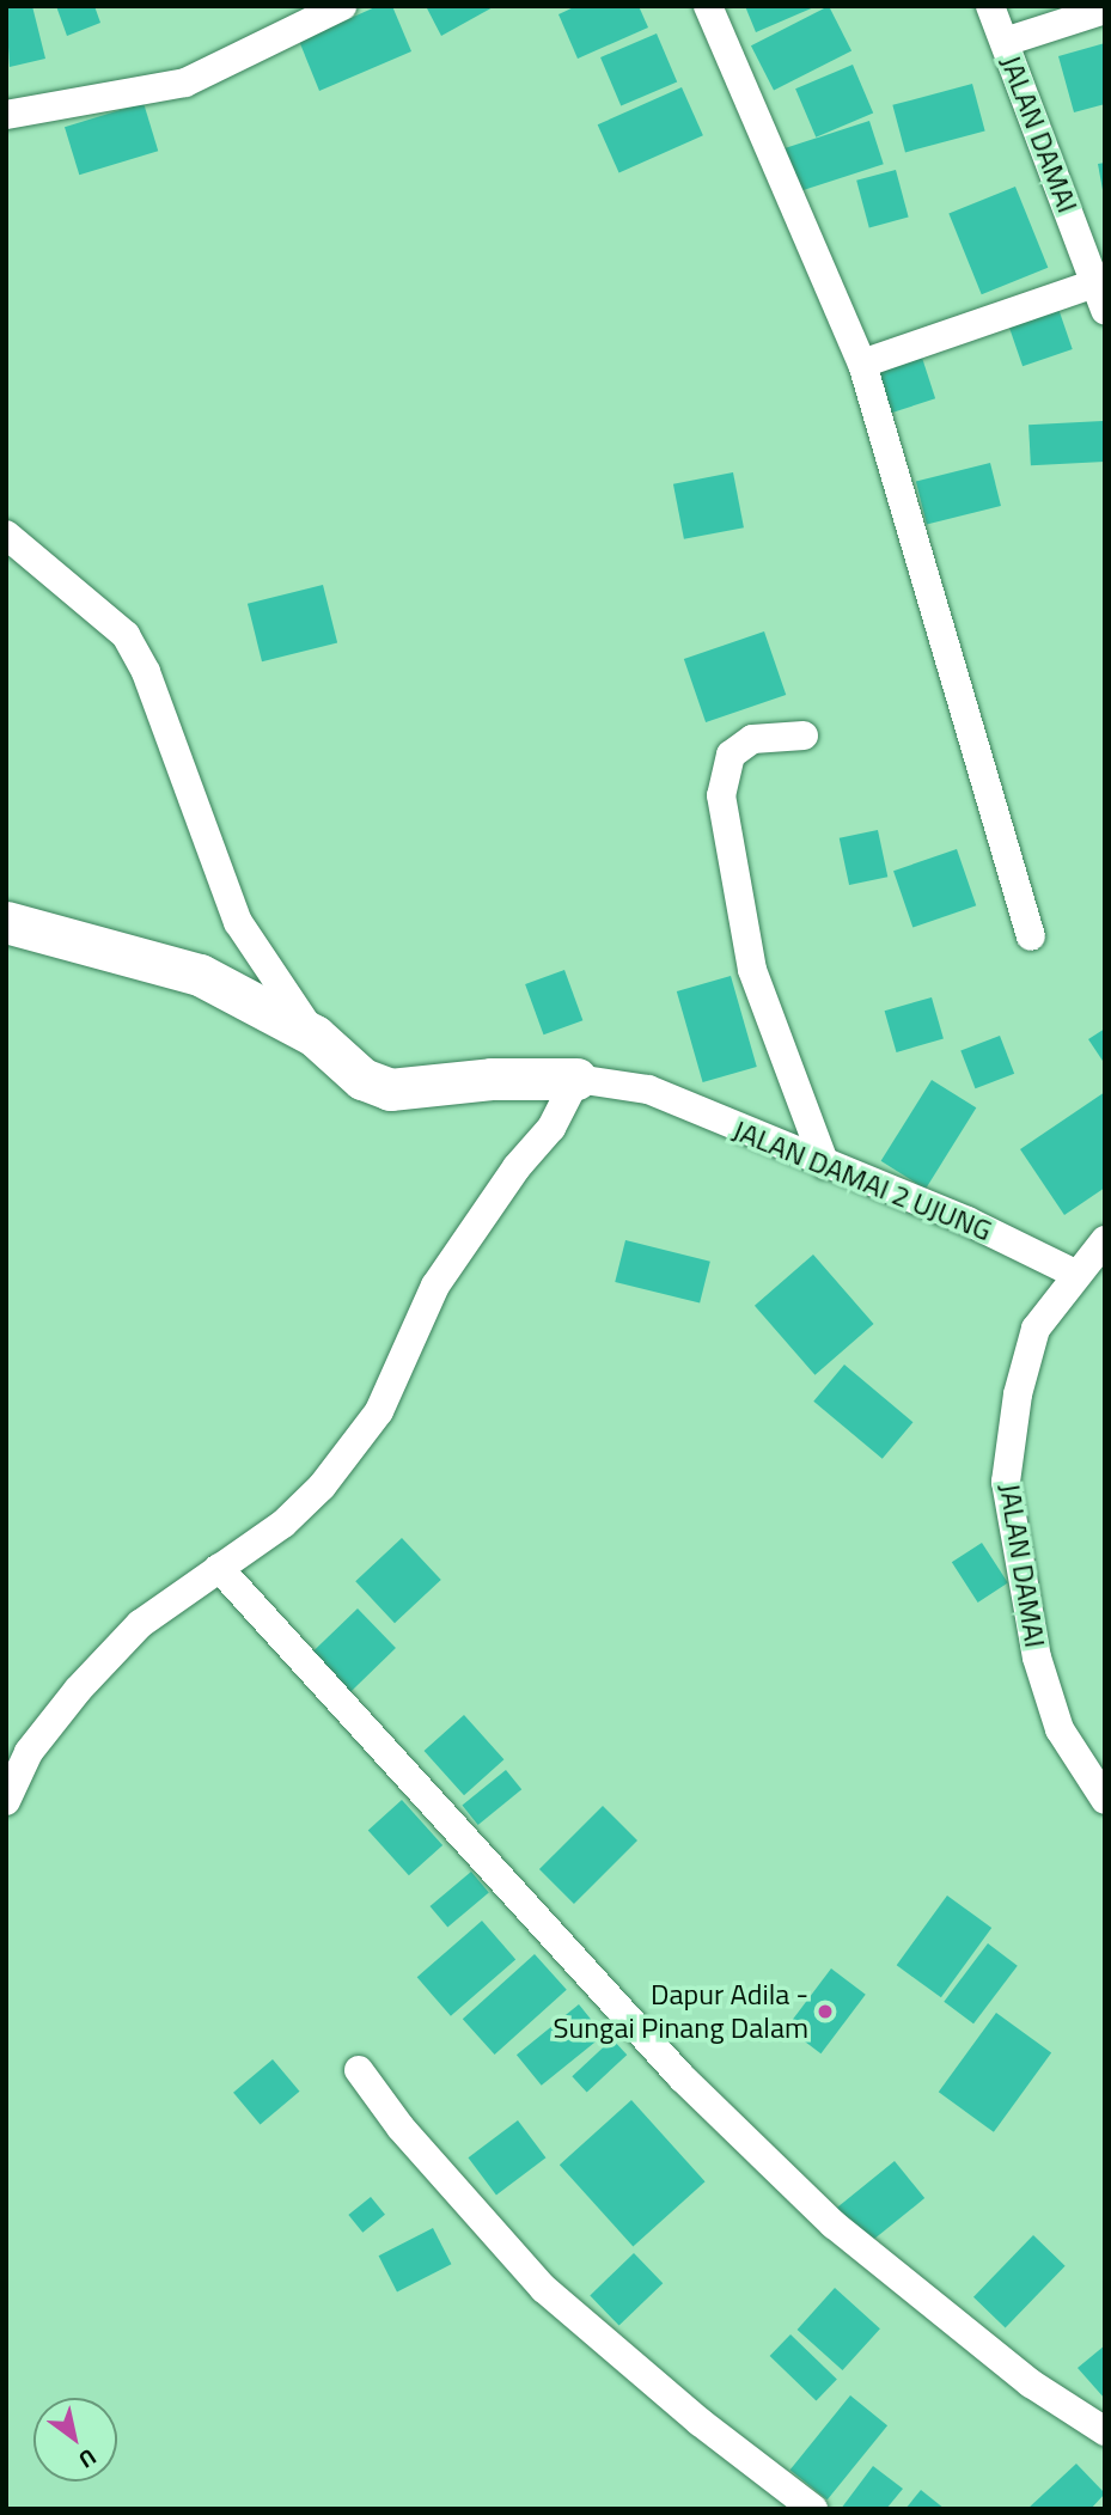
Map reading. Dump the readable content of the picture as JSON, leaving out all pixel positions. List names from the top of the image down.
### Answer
{
  "streets": {
    "street": ["JALAN DAMAI", "JALAN DAMAI 2 UJUNG"]
  },
  "crossings": [
    ["JALAN DAMAI", "JALAN DAMAI 2 UJUNG"]
  ],
  "places": ["Dapur Adila - Sungai Pinang Dalam"],
  "north": "bottom right"
}
